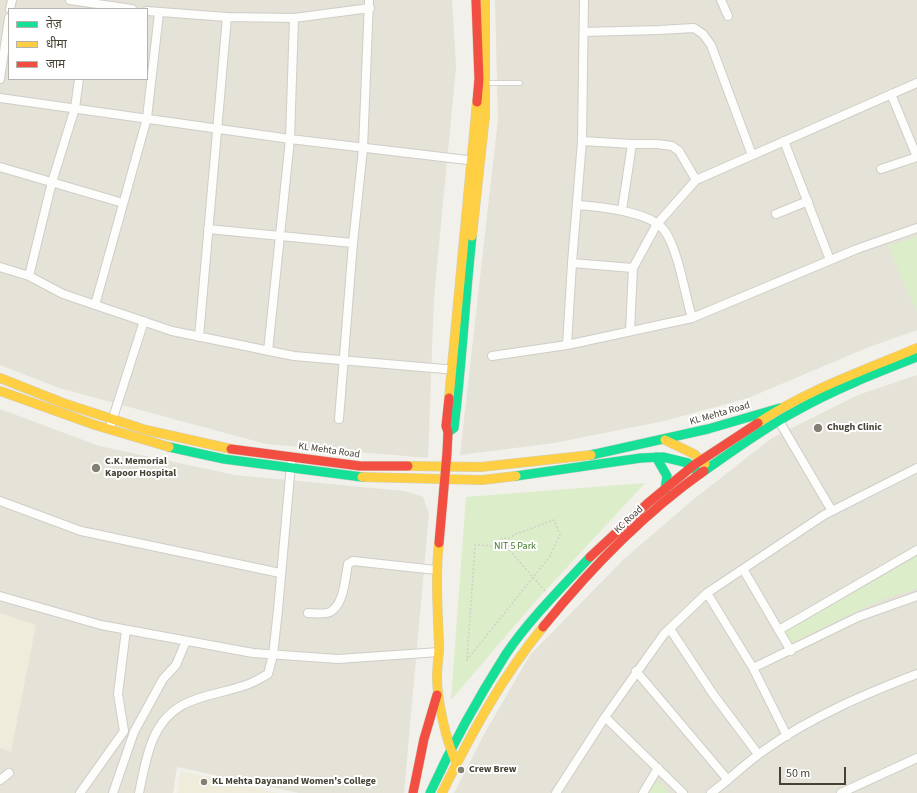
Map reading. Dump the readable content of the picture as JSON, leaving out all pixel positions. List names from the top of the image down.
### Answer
{
  "streets": {
    "street": ["KL Mehta Road", "KC Road"]
  },
  "parks": ["NIT 5 Park"],
  "places": [
    "Chugh Clinic",
    "C.K. Memorial Kapoor Hospital",
    "Crew Brew",
    "KL Mehta Dayanand Women's College"
  ],
  "legend": ["तेज़", "धीमा", "जाम"],
  "scale_bar": "50 m"
}
